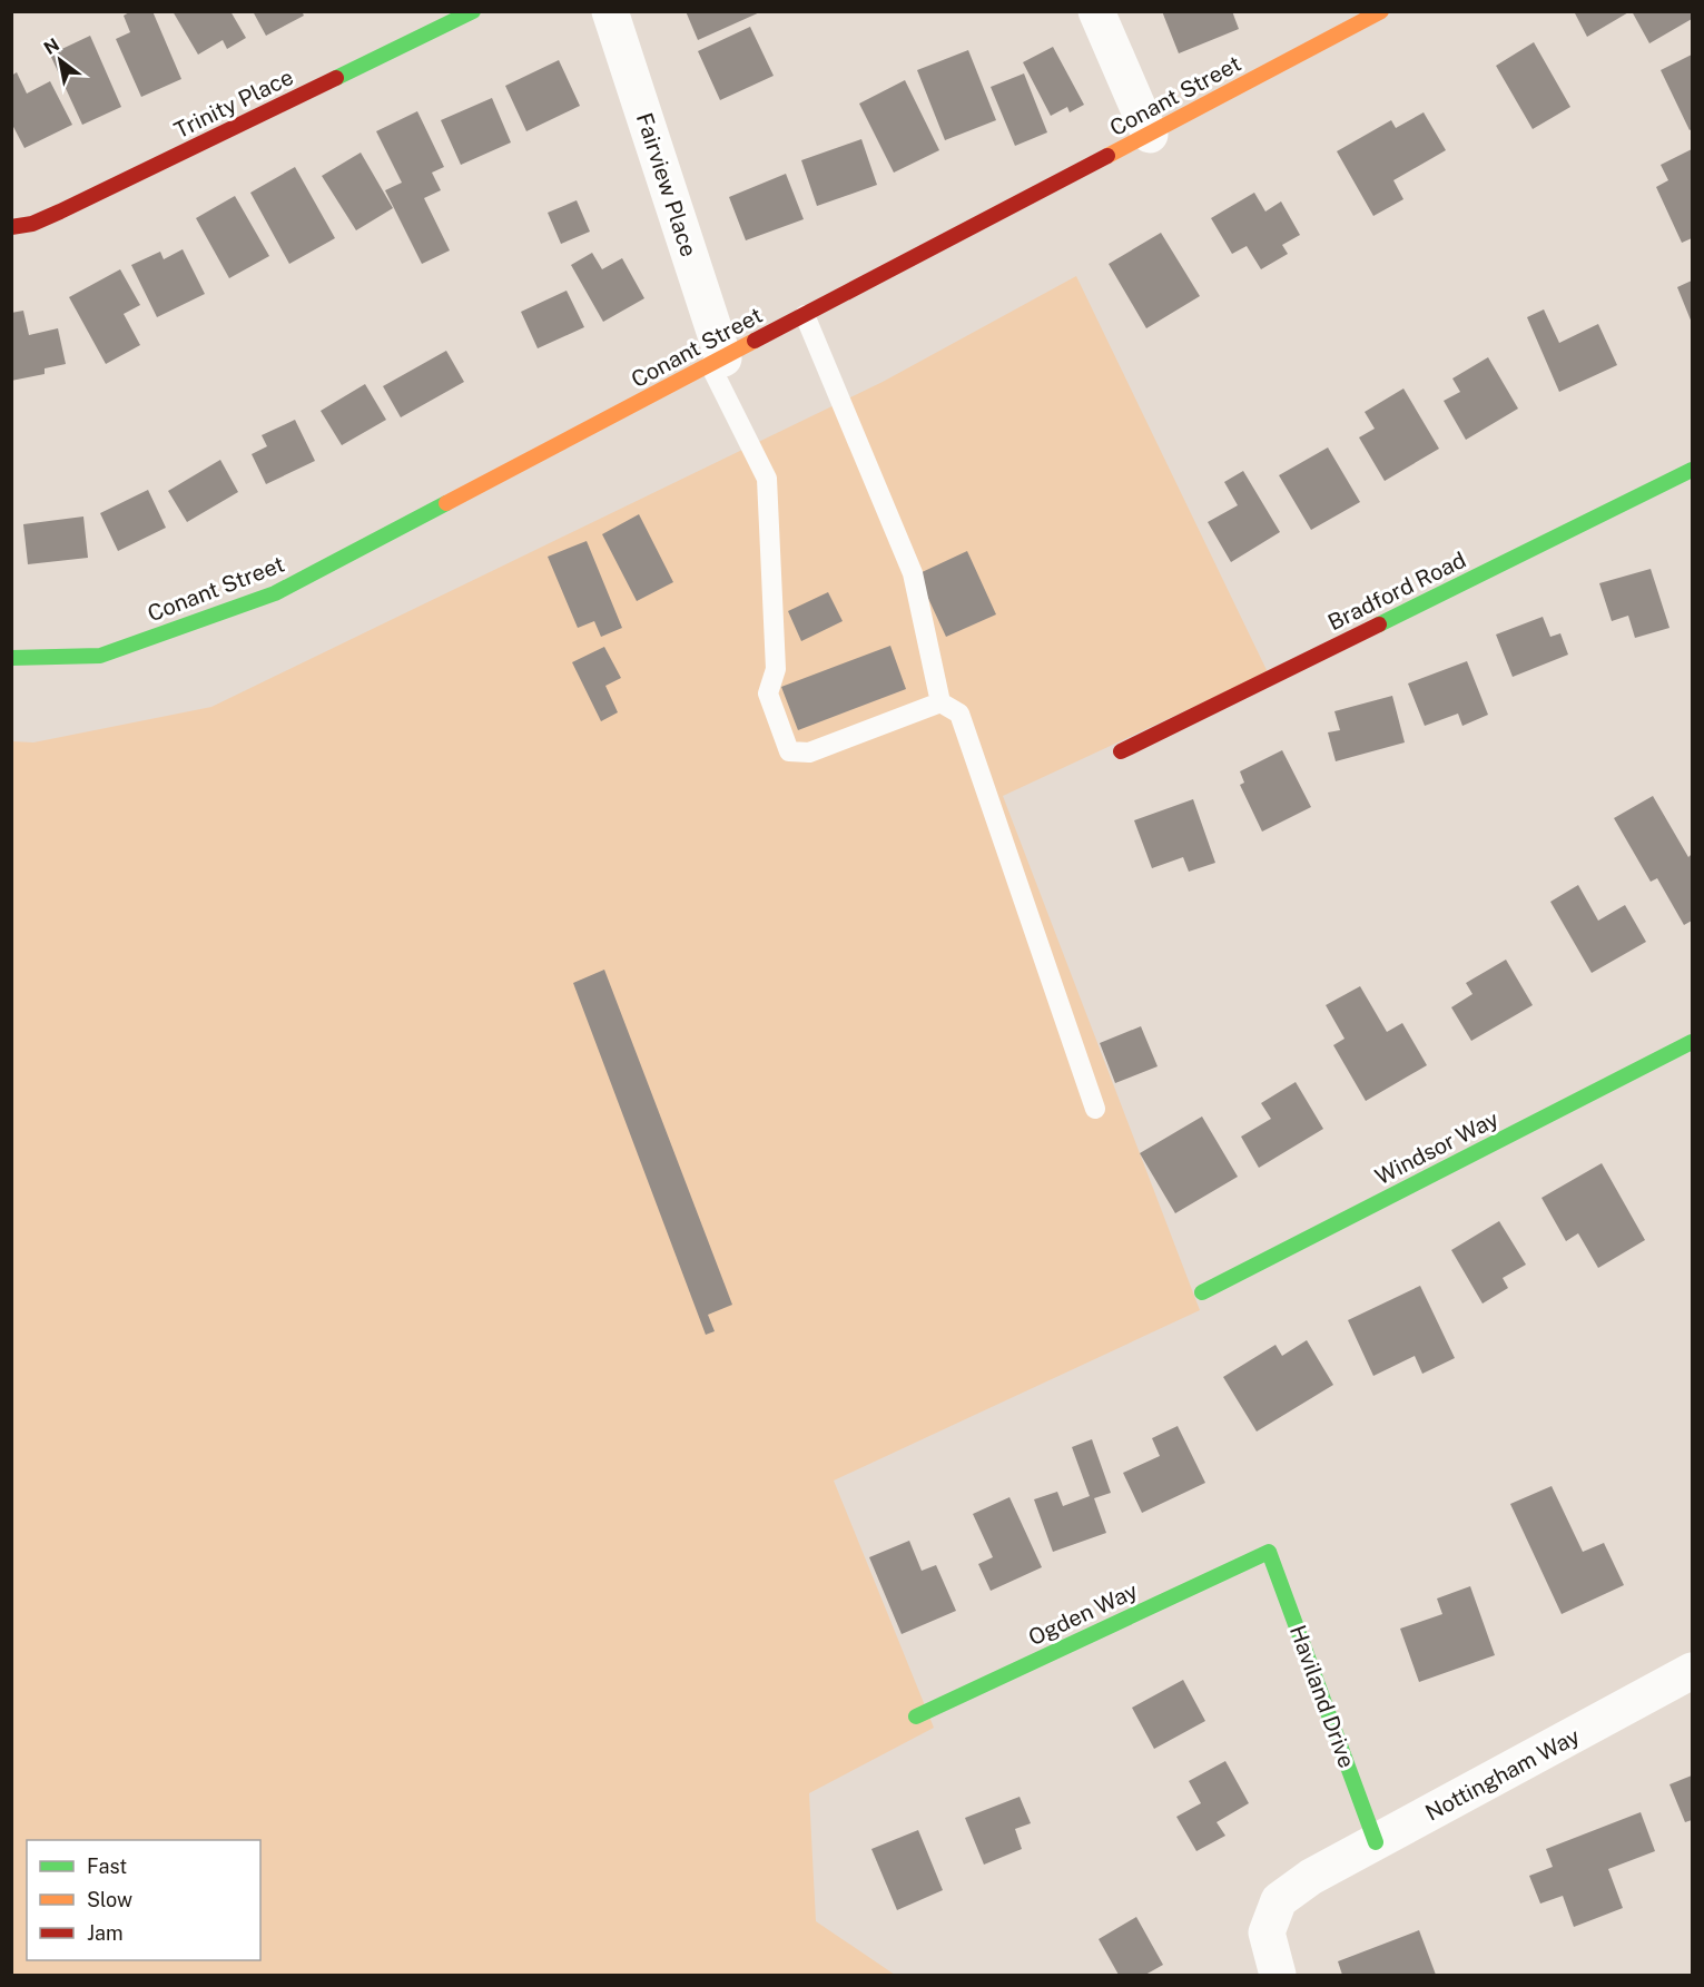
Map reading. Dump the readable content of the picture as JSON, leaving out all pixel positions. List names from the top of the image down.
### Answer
{
  "streets": {
    "street": [
      "Conant Street",
      "Trinity Place",
      "Fairview Place",
      "Bradford Road",
      "Windsor Way",
      "Ogden Way",
      "Haviland Drive",
      "Nottingham Way"
    ]
  },
  "crossings": [
    ["Conant Street", "Fairview Place"],
    ["Ogden Way", "Haviland Drive"],
    ["Haviland Drive", "Nottingham Way"]
  ],
  "legend": ["Fast", "Slow", "Jam"],
  "north": "top left"
}
